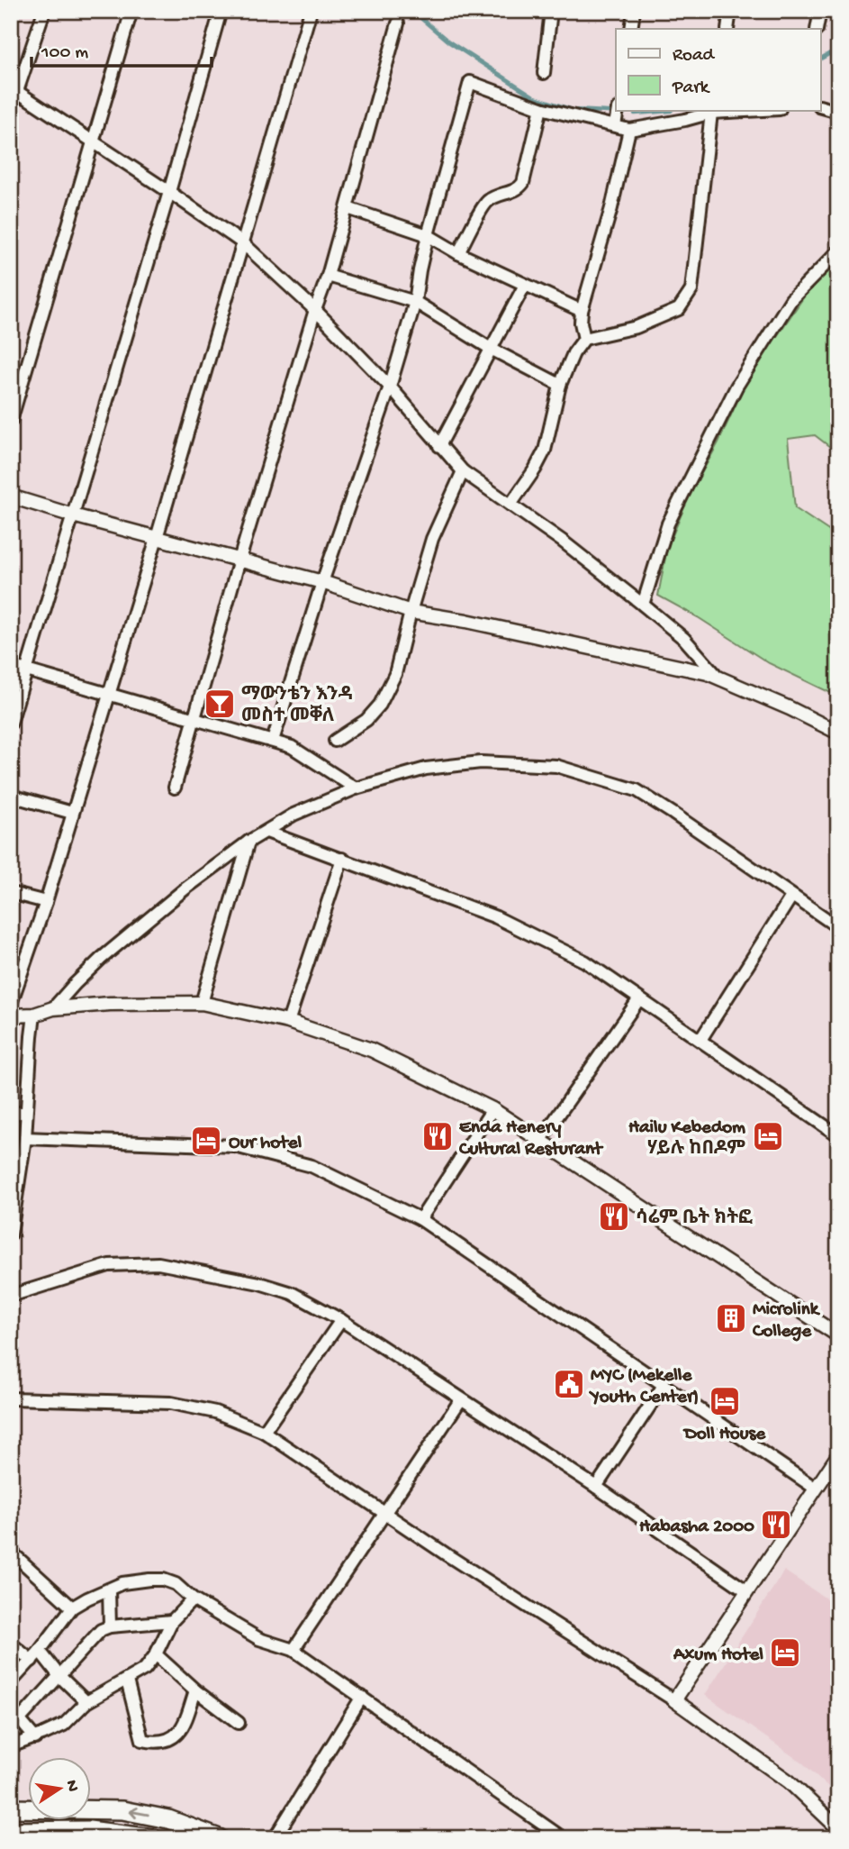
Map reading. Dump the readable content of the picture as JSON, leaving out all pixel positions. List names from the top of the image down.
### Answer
{
  "places": {
    "bar": ["ማውንቴን እንዳ መስተ መቐለ"],
    "restaurant": ["Enda Henery Cultural Resturant", "ሳሬም ቤት ክትፎ", "Habasha 2000"],
    "hotel": [
      "Hailu Kebedom ሃይሉ ከበዶም",
      "Our hotel",
      "Doll House",
      "Axum Hotel"
    ],
    "building": ["Microlink College"],
    "public building": ["MYC (Mekelle Youth Center)"]
  },
  "legend": ["Road", "Park"],
  "scale_bar": "100 m",
  "north": "right"
}
